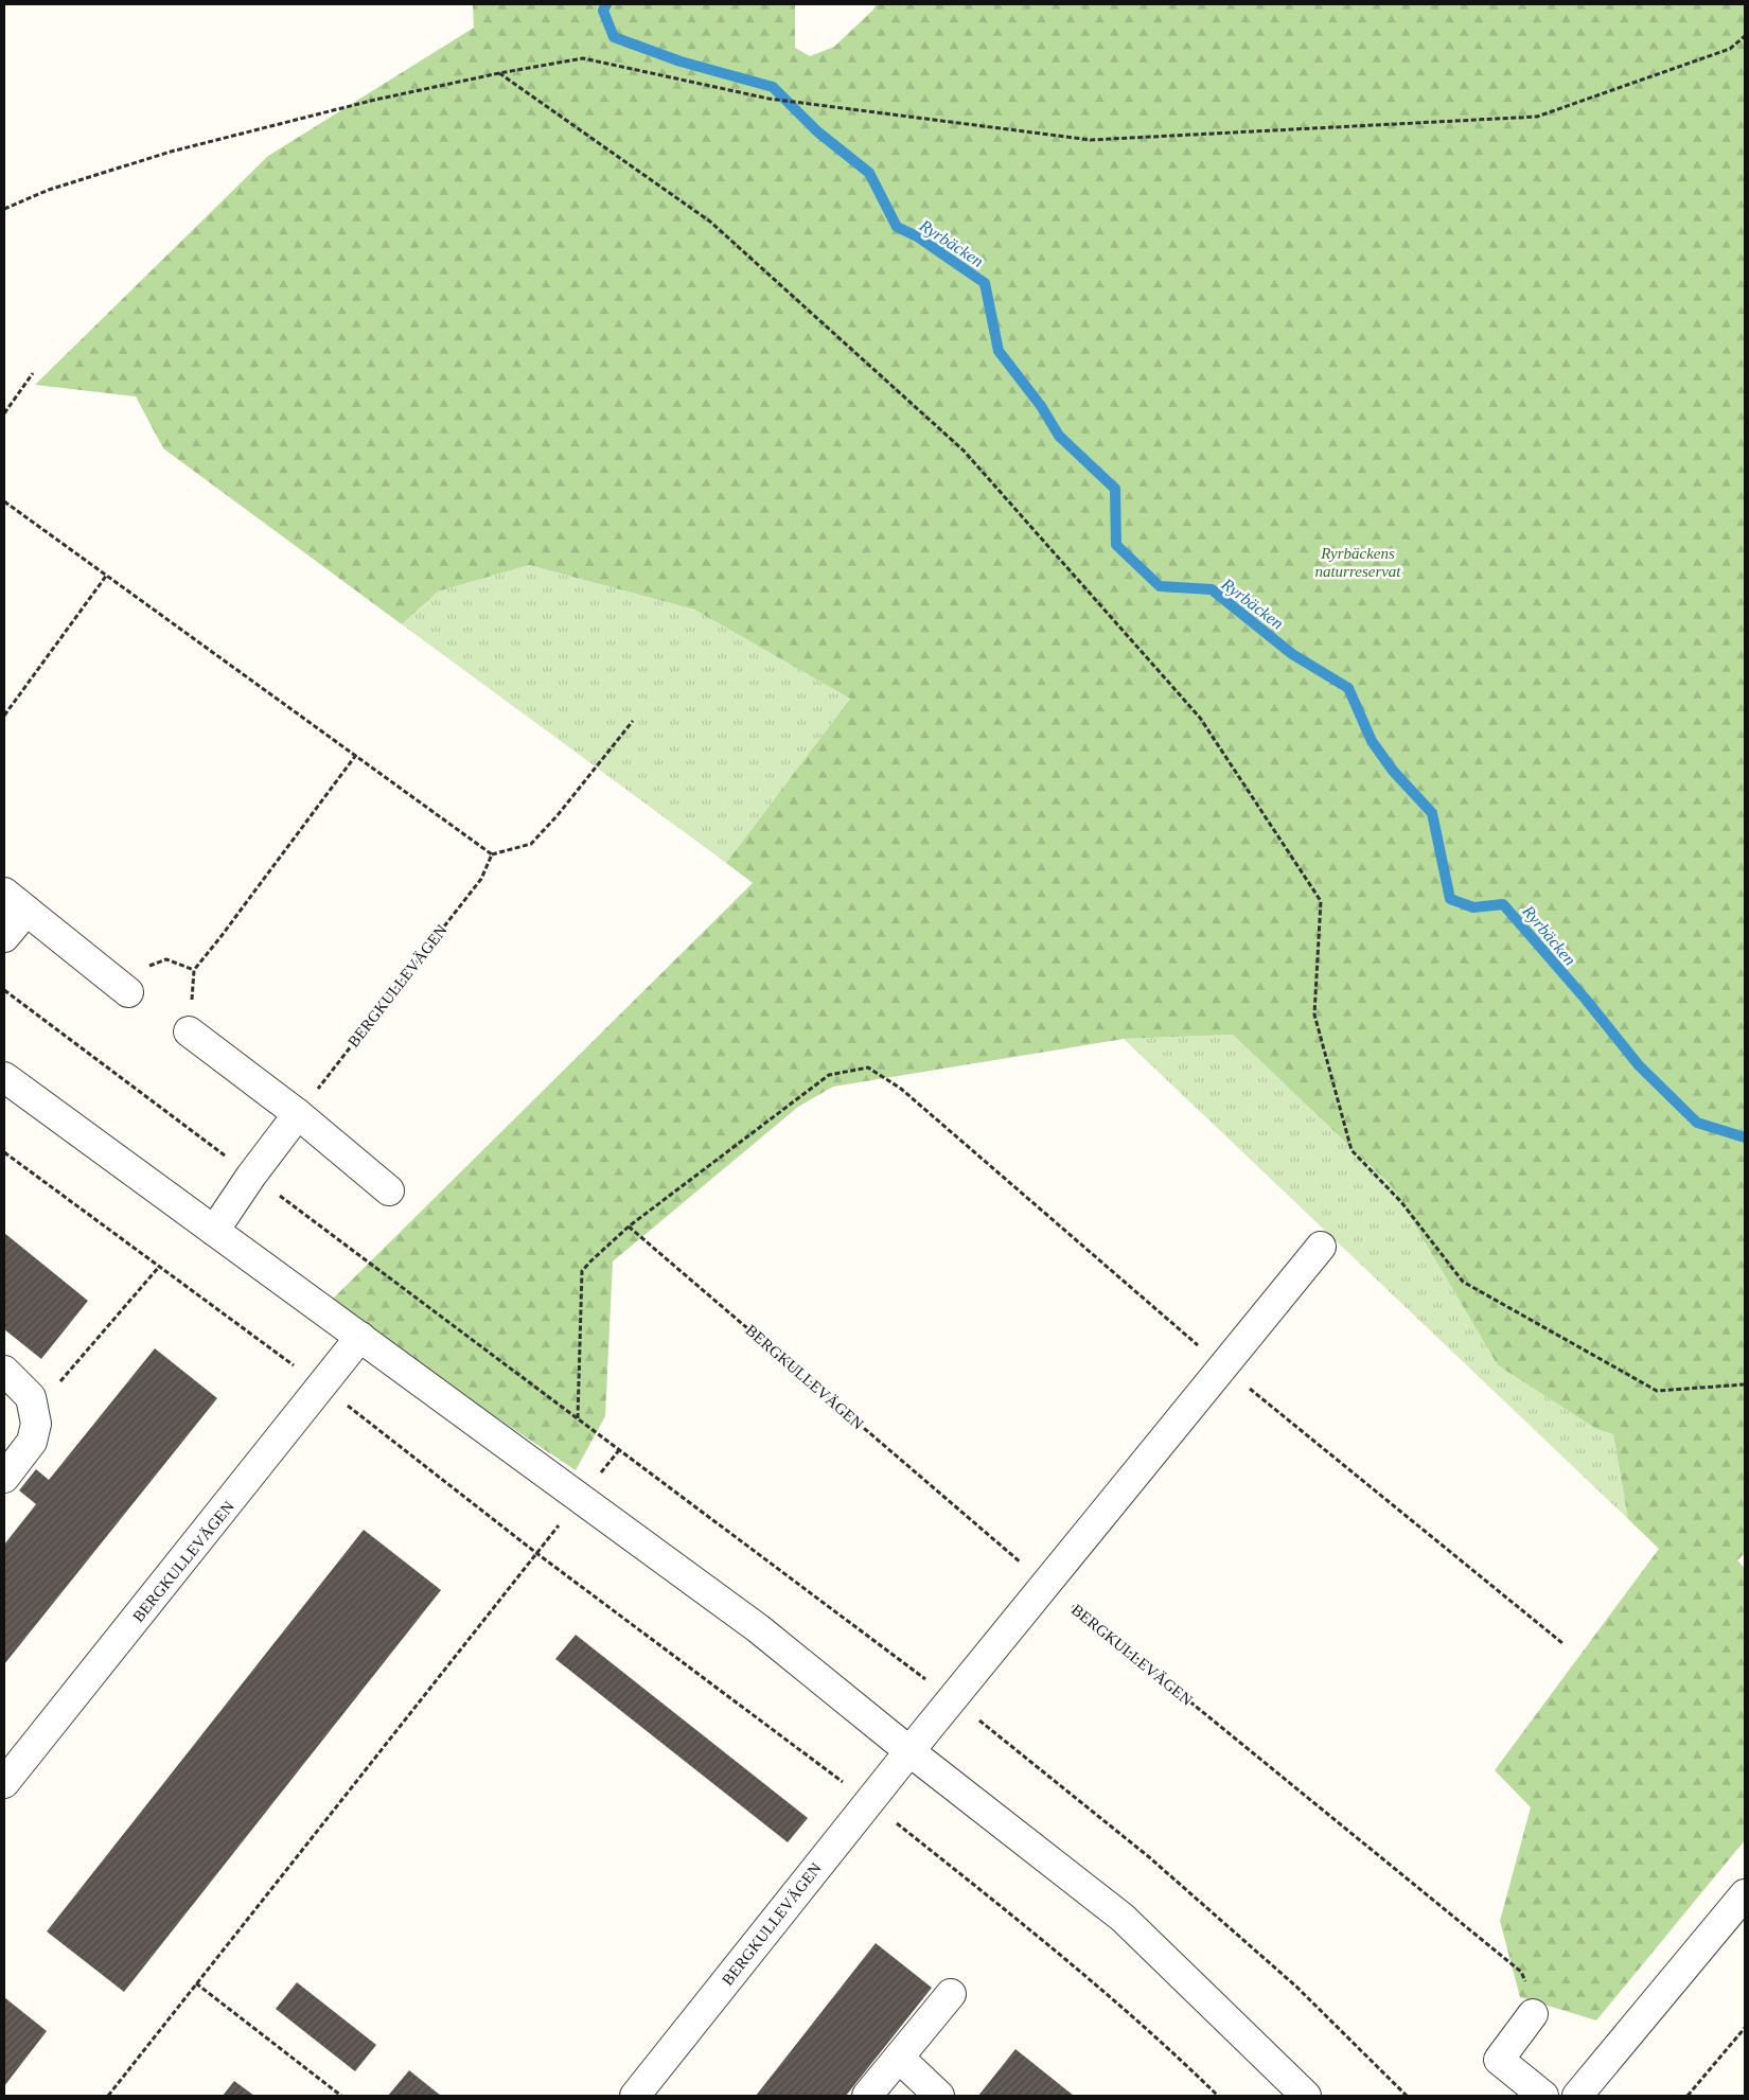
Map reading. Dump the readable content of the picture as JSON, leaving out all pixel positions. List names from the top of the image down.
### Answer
{
  "streets": {
    "street": ["BERGKULLEVÄGEN"]
  },
  "water": ["Ryrbäcken"],
  "parks": ["Ryrbäckens naturreservat"]
}
